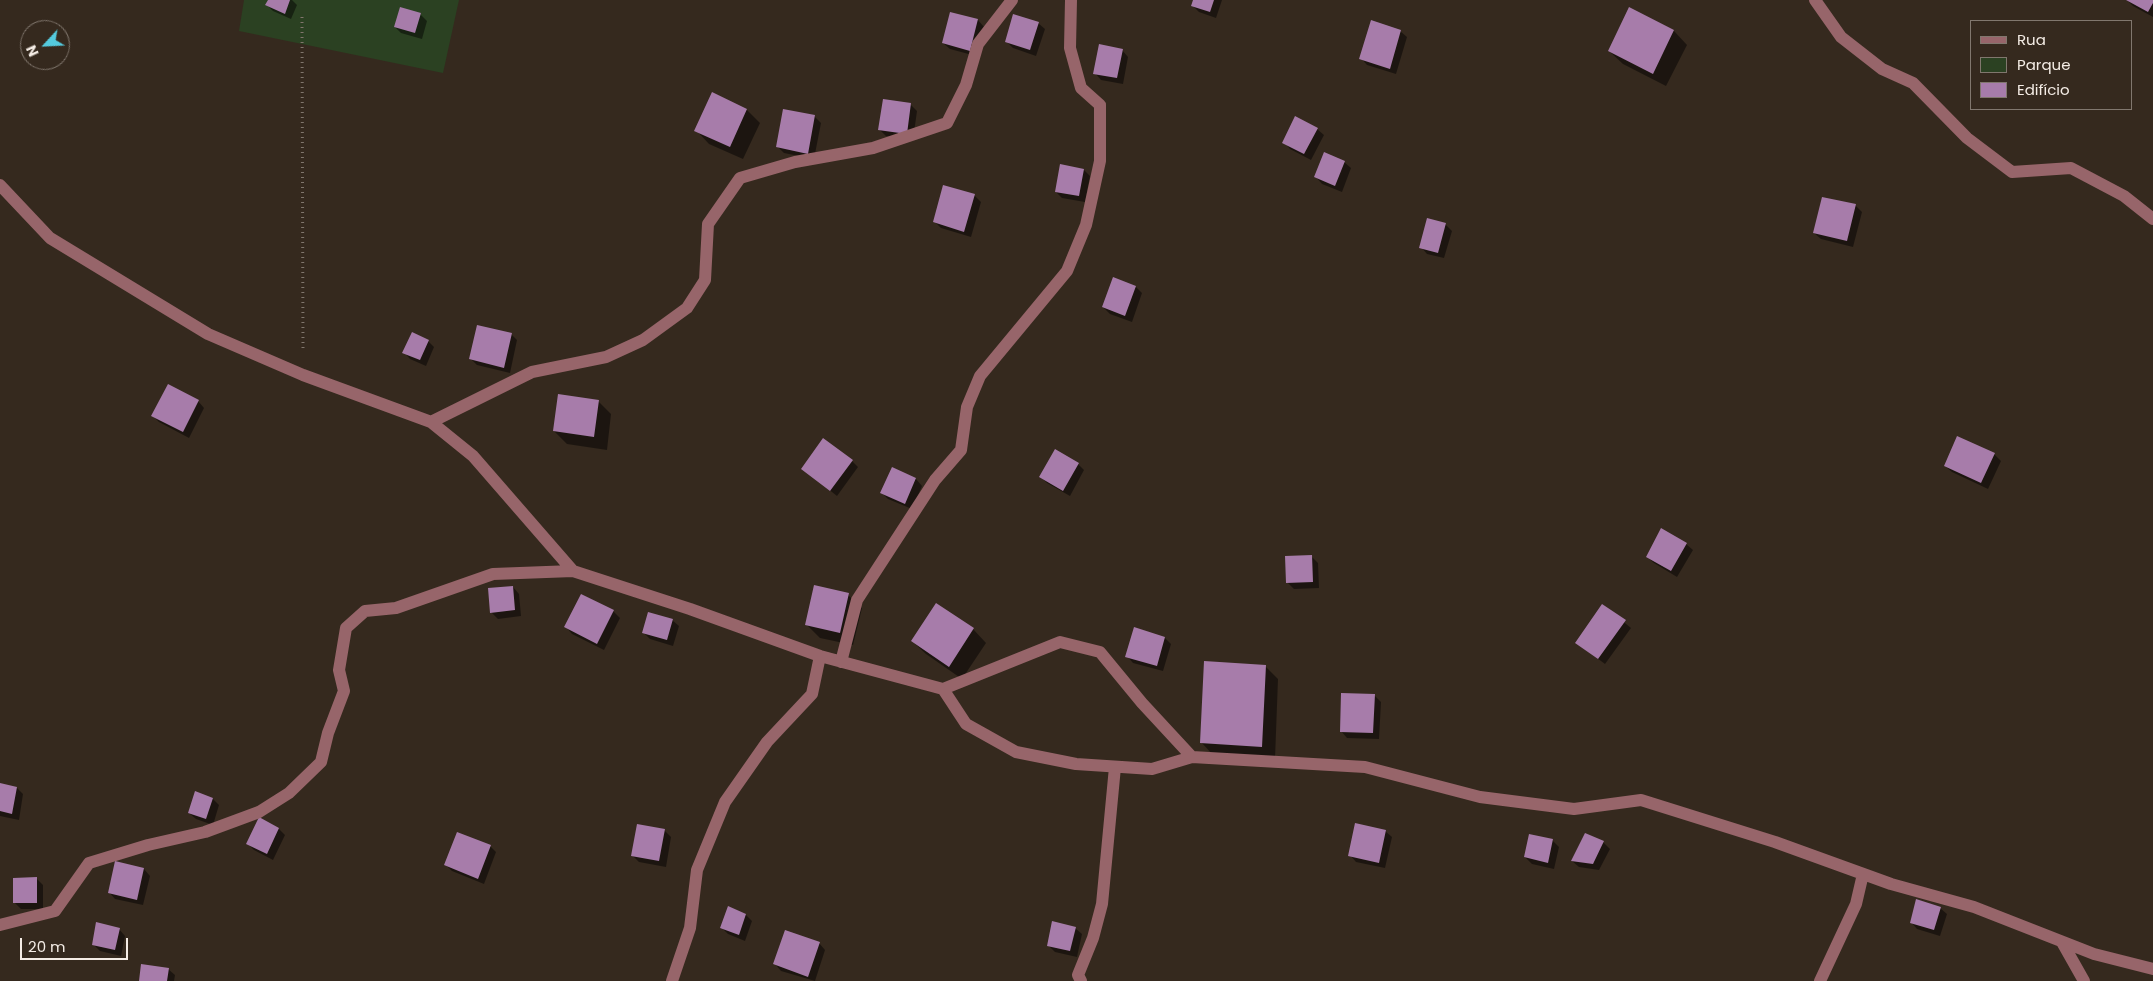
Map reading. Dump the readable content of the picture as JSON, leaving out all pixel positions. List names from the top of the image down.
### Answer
{
  "legend": ["Rua", "Parque", "Edifício"],
  "scale_bar": "20 m",
  "north": "bottom left"
}
